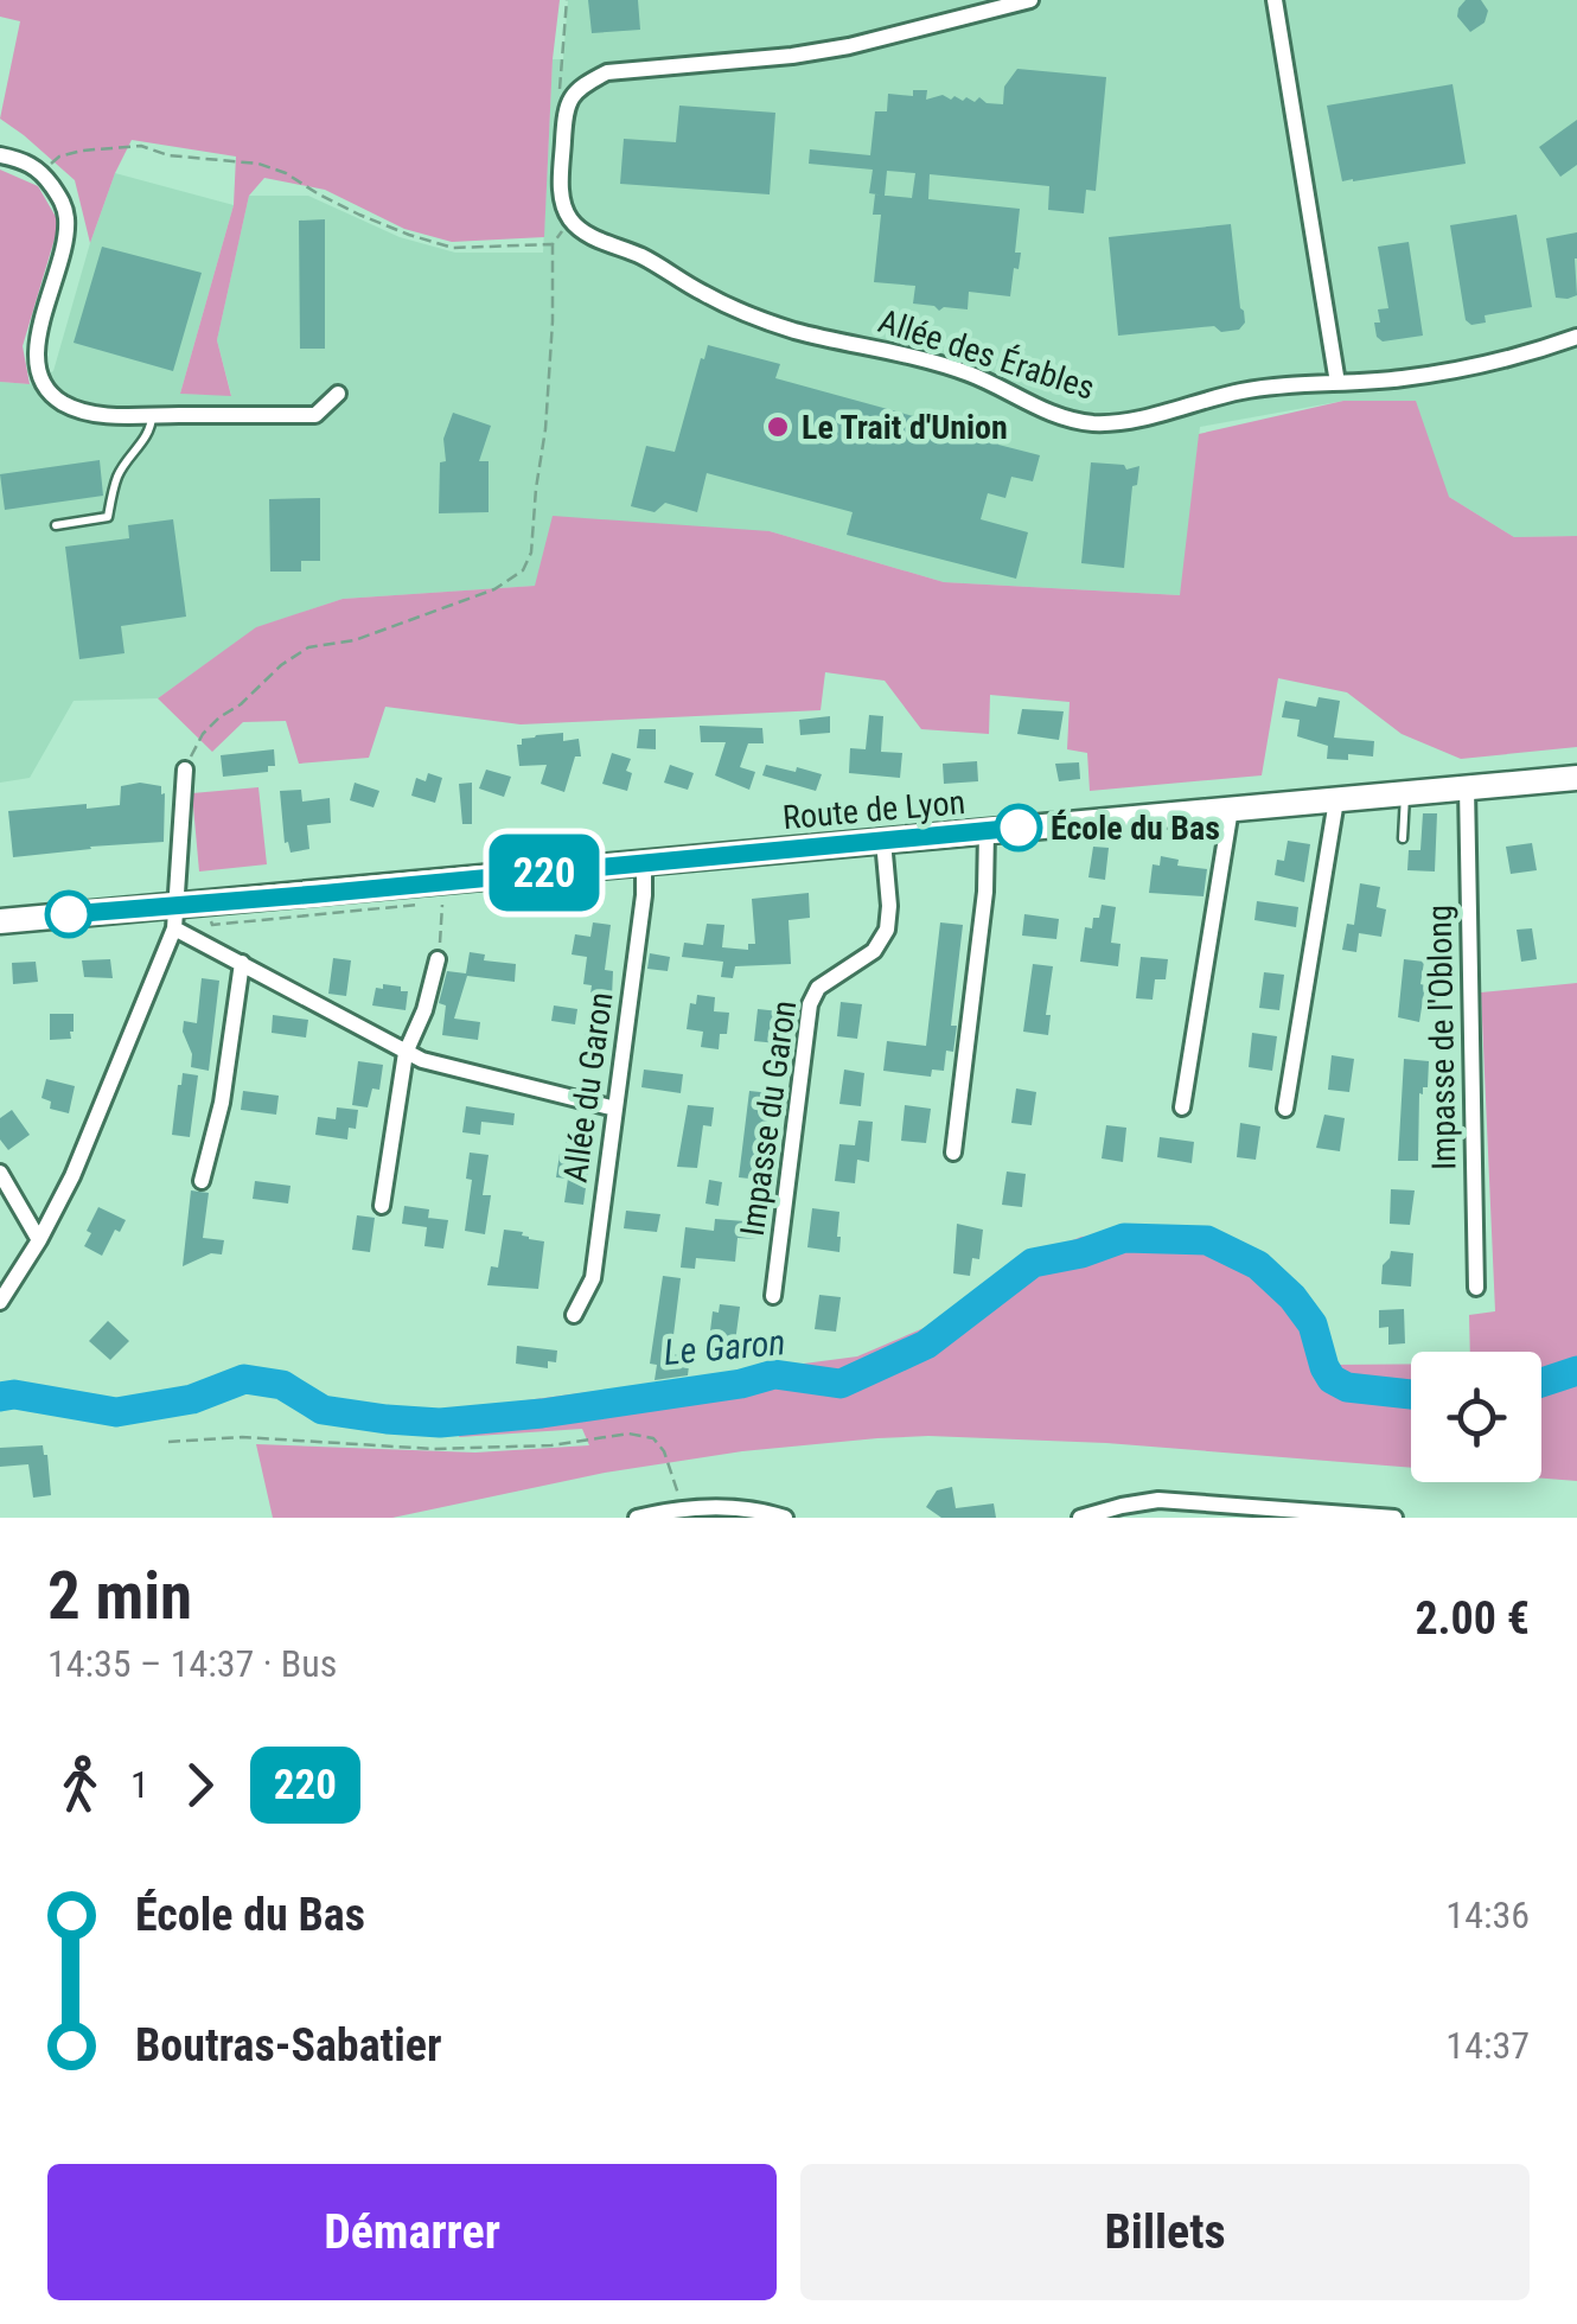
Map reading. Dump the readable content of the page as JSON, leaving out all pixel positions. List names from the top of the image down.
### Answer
{
  "streets": {
    "main road": ["Route de Lyon"],
    "street": [
      "Allée des Érables",
      "Impasse de l'Oblong",
      "Allée du Garon",
      "Impasse du Garon"
    ]
  },
  "crossings": [
    ["Route de Lyon", "Impasse de l'Oblong"],
    ["Route de Lyon", "Allée du Garon"],
    ["Route de Lyon", "Impasse du Garon"]
  ],
  "water": ["Le Garon"],
  "places": ["Le Trait d'Union", "École du Bas"],
  "lines": ["bus line 220"],
  "page": {
    "on_map": "220",
    "heading": ["2 min", "14:35 – 14:37 · Bus", "2.00 €"],
    "legs": ["1", "220"],
    "list": [
      {
        "name": "École du Bas",
        "value": "14:36"
      },
      {
        "name": "Boutras-Sabatier",
        "value": "14:37"
      }
    ],
    "buttons": ["Démarrer", "Billets"]
  }
}
